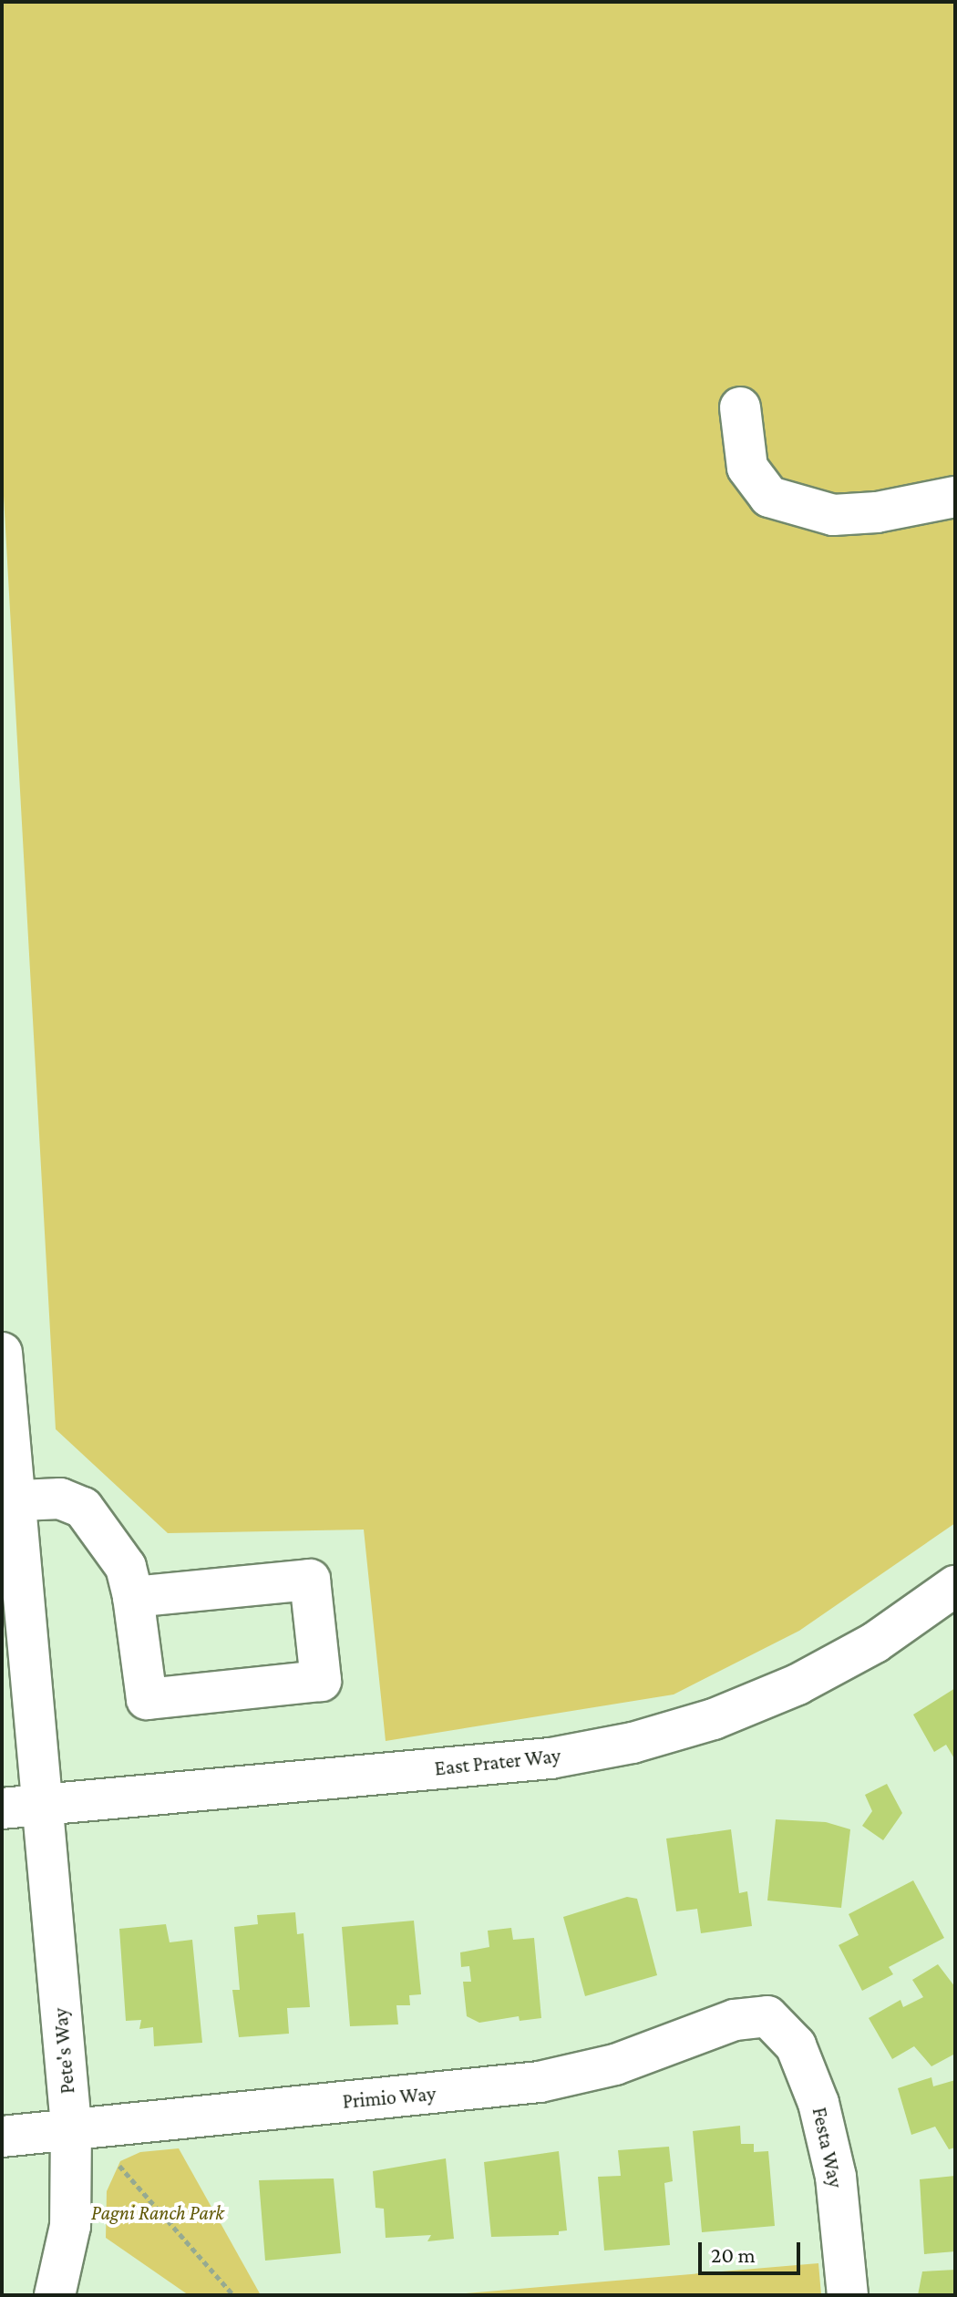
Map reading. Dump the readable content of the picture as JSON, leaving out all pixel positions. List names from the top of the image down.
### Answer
{
  "streets": {
    "street": [
      "East Prater Way",
      "Pete's Way",
      "Primio Way",
      "Festa Way"
    ]
  },
  "crossings": [
    ["East Prater Way", "Pete's Way"],
    ["Pete's Way", "Primio Way"],
    ["Primio Way", "Festa Way"]
  ],
  "parks": ["Pagni Ranch Park"],
  "scale_bar": "20 m"
}
